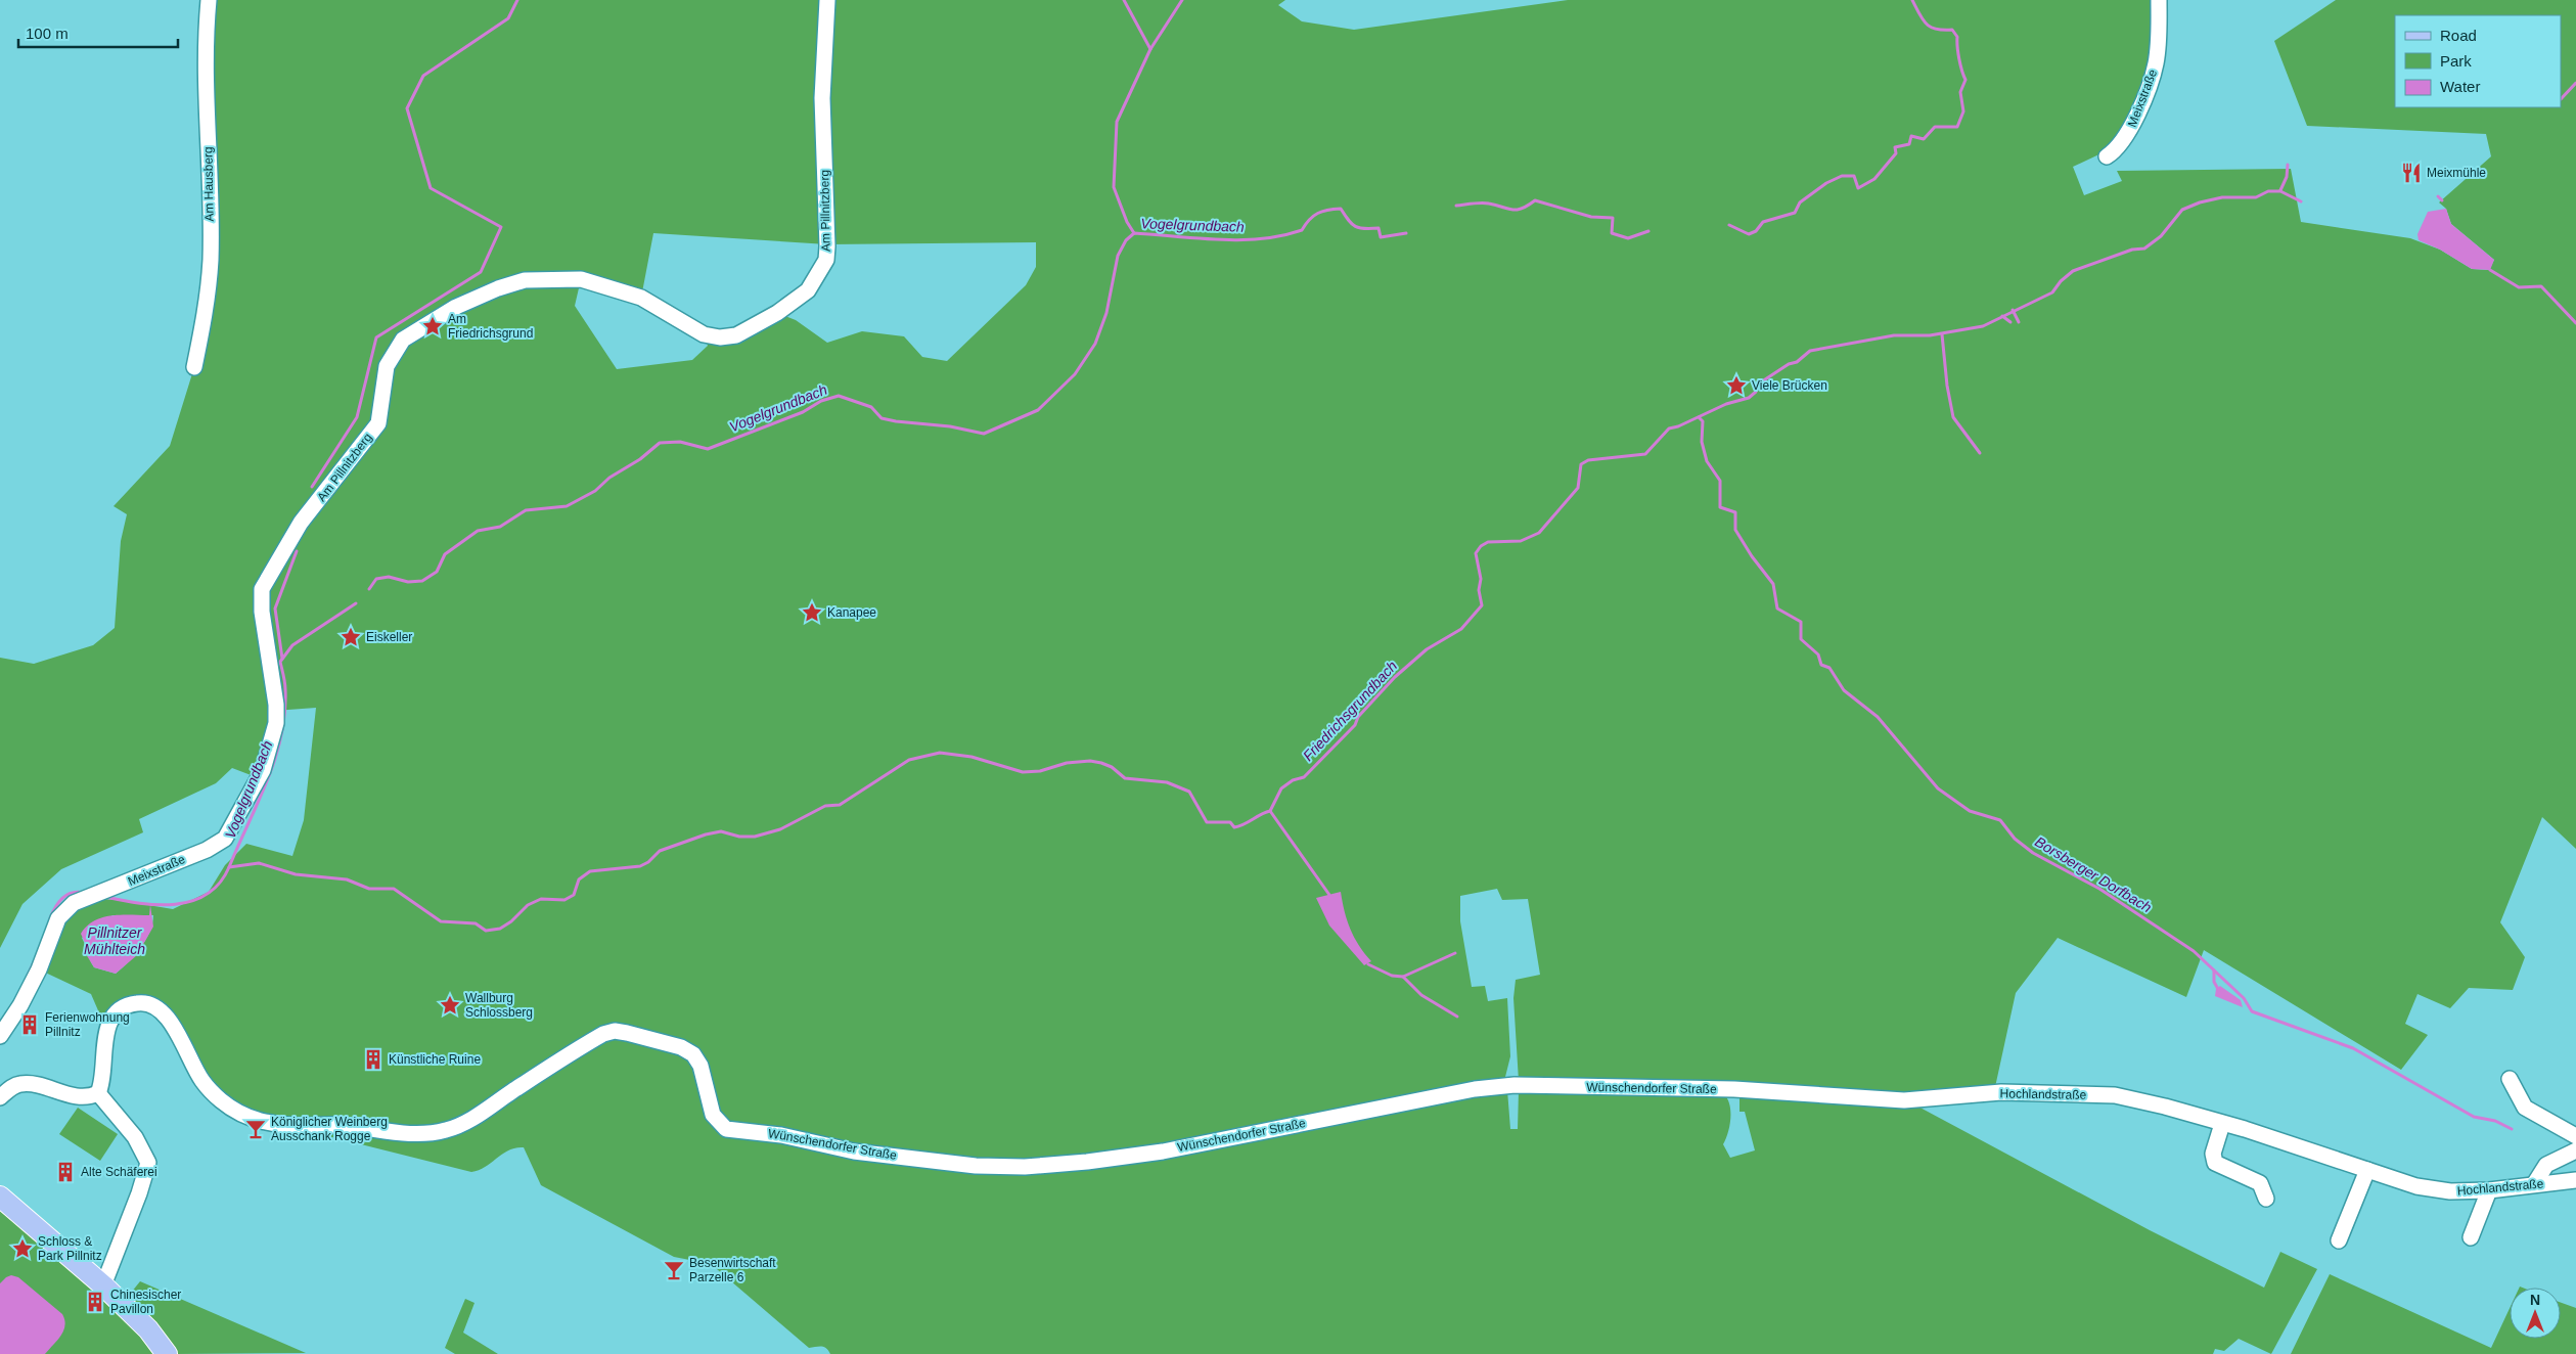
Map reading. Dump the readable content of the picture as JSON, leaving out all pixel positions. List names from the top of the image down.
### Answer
{
  "streets": {
    "street": [
      "Meixstraße",
      "Am Hausberg",
      "Am Pillnitzberg",
      "Wünschendorfer Straße",
      "Hochlandstraße"
    ]
  },
  "crossings": [
    ["Meixstraße", "Am Pillnitzberg"],
    ["Wünschendorfer Straße", "Hochlandstraße"]
  ],
  "water": [
    "Vogelgrundbach",
    "Friedrichsgrundbach",
    "Borsberger Dorfbach",
    "Pillnitzer Mühlteich"
  ],
  "places": {
    "restaurant": ["Meixmühle"],
    "place": [
      "Am Friedrichsgrund",
      "Viele Brücken",
      "Kanapee",
      "Eiskeller",
      "Wallburg Schlossberg",
      "Schloss & Park Pillnitz"
    ],
    "building": [
      "Ferienwohnung Pillnitz",
      "Künstliche Ruine",
      "Alte Schäferei",
      "Chinesischer Pavillon"
    ],
    "bar": ["Königlicher Weinberg Ausschank Rogge", "Besenwirtschaft Parzelle 6"]
  },
  "legend": ["Road", "Park", "Water"],
  "scale_bar": "100 m",
  "north": "top"
}
